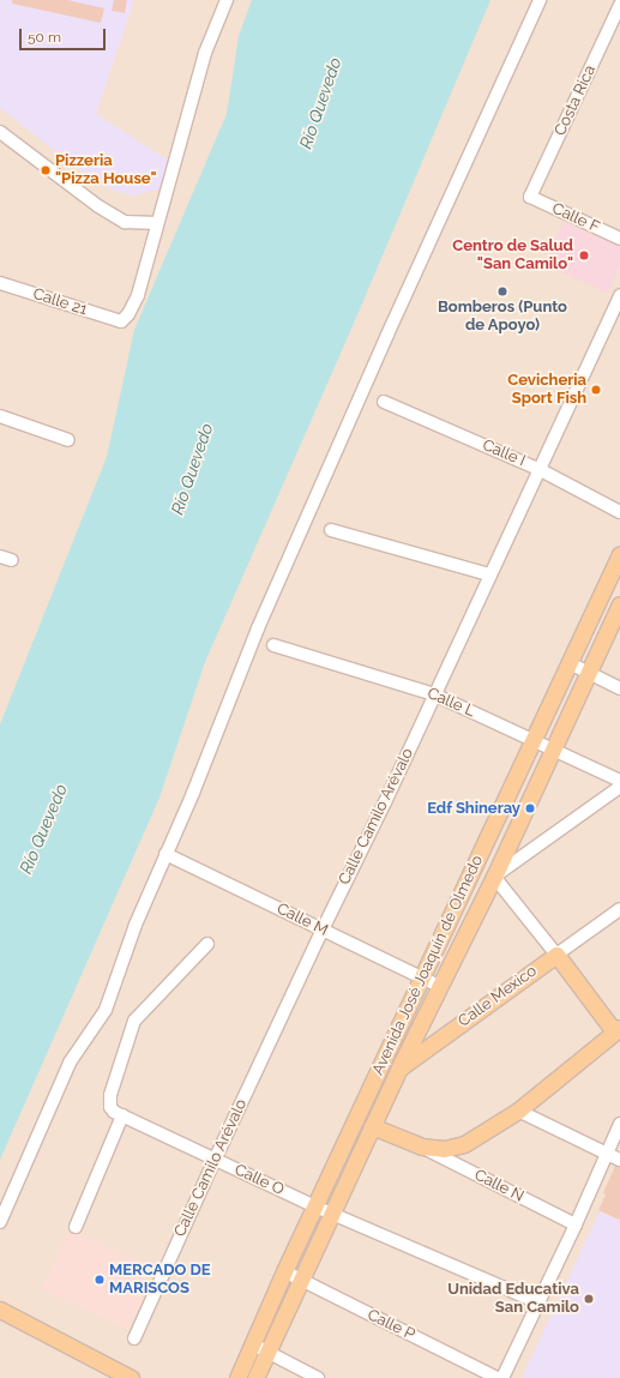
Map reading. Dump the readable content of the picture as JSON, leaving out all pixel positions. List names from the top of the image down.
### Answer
{
  "streets": {
    "main road": ["Avenida José Joaquín de Olmedo", "Calle Mexico"],
    "street": [
      "Costa Rica",
      "Calle F",
      "Calle 21",
      "Calle I",
      "Calle L",
      "Calle Camilo Arévalo",
      "Calle M",
      "Calle O",
      "Calle N",
      "Calle P"
    ]
  },
  "crossings": [
    ["Costa Rica", "Calle F"],
    ["Calle I", "Calle Camilo Arévalo"],
    ["Calle L", "Calle Camilo Arévalo"],
    ["Calle L", "Avenida José Joaquín de Olmedo"],
    ["Calle Camilo Arévalo", "Calle M"],
    ["Calle Camilo Arévalo", "Calle O"],
    ["Calle M", "Avenida José Joaquín de Olmedo"],
    ["Avenida José Joaquín de Olmedo", "Calle Mexico"],
    ["Avenida José Joaquín de Olmedo", "Calle O"],
    ["Avenida José Joaquín de Olmedo", "Calle P"]
  ],
  "water": ["Río Quevedo"],
  "places": [
    "Pizzeria \"Pizza House\"",
    "Centro de Salud \"San Camilo\"",
    "Bomberos (Punto de Apoyo)",
    "Cevicheria Sport Fish",
    "Edf Shineray",
    "MERCADO DE MARISCOS",
    "Unidad Educativa San Camilo"
  ],
  "scale_bar": "50 m"
}
